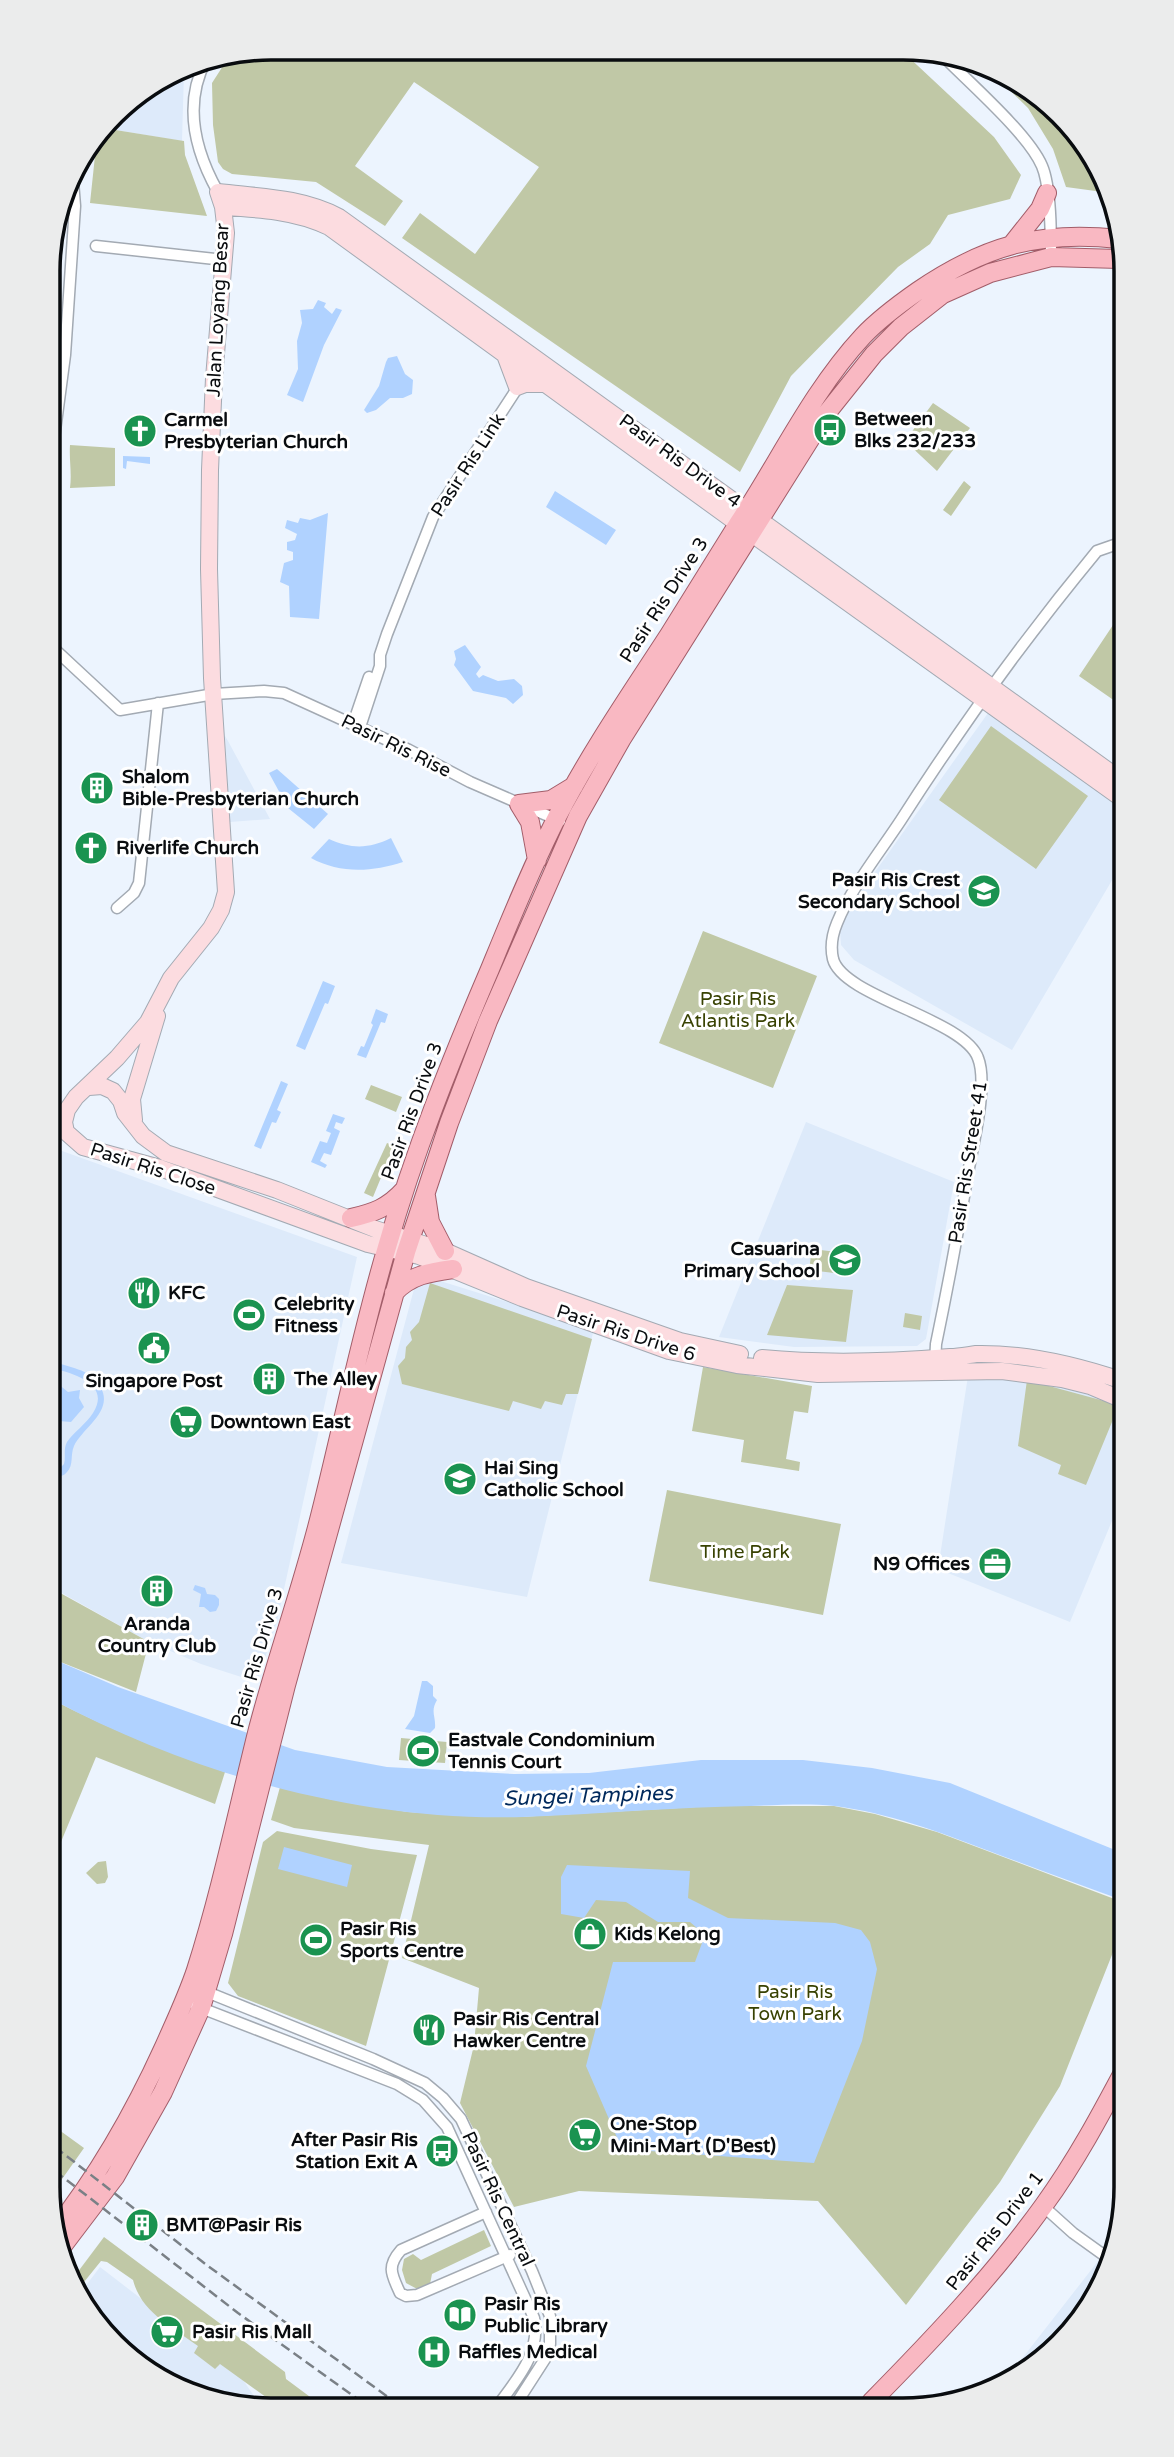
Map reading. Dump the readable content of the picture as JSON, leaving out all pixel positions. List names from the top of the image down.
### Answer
{
  "streets": {
    "main road": ["Pasir Ris Drive 3", "Pasir Ris Drive 1"],
    "street": [
      "Jalan Loyang Besar",
      "Pasir Ris Drive 4",
      "Pasir Ris Link",
      "Pasir Ris Rise",
      "Pasir Ris Street 41",
      "Pasir Ris Close",
      "Pasir Ris Drive 6",
      "Pasir Ris Central"
    ]
  },
  "crossings": [
    ["Jalan Loyang Besar", "Pasir Ris Drive 4"],
    ["Jalan Loyang Besar", "Pasir Ris Rise"],
    ["Jalan Loyang Besar", "Pasir Ris Close"],
    ["Pasir Ris Drive 4", "Pasir Ris Link"],
    ["Pasir Ris Drive 4", "Pasir Ris Drive 3"],
    ["Pasir Ris Drive 4", "Pasir Ris Street 41"],
    ["Pasir Ris Link", "Pasir Ris Rise"],
    ["Pasir Ris Drive 3", "Pasir Ris Rise"],
    ["Pasir Ris Drive 3", "Pasir Ris Close"],
    ["Pasir Ris Drive 3", "Pasir Ris Drive 6"],
    ["Pasir Ris Drive 3", "Pasir Ris Central"],
    ["Pasir Ris Street 41", "Pasir Ris Drive 6"],
    ["Pasir Ris Close", "Pasir Ris Drive 6"]
  ],
  "water": ["Sungei Tampines"],
  "parks": ["Pasir Ris Atlantis Park", "Time Park", "Pasir Ris Town Park"],
  "places": {
    "bus stop": ["Between Blks 232/233", "After Pasir Ris Station Exit A"],
    "church": ["Carmel Presbyterian Church", "Riverlife Church"],
    "building": [
      "Shalom Bible-Presbyterian Church",
      "The Alley",
      "Aranda Country Club",
      "BMT@Pasir Ris"
    ],
    "school or university": ["Pasir Ris Crest Secondary School", "Casuarina Primary School", "Hai Sing Catholic School"],
    "restaurant": ["KFC", "Pasir Ris Central Hawker Centre"],
    "sports": ["Celebrity Fitness", "Eastvale Condominium Tennis Court", "Pasir Ris Sports Centre"],
    "public building": ["Singapore Post"],
    "supermarket": ["Downtown East", "One-Stop Mini-Mart (D'Best)", "Pasir Ris Mall"],
    "office": ["N9 Offices"],
    "shop": ["Kids Kelong"],
    "library": ["Pasir Ris Public Library"],
    "hospital": ["Raffles Medical"]
  }
}
